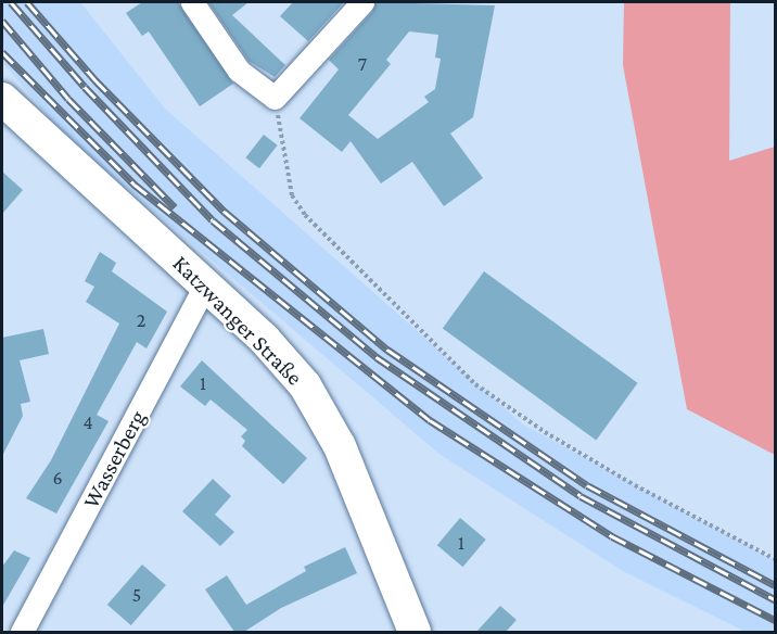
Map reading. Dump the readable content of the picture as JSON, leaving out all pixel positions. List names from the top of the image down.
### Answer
{
  "streets": {
    "main road": ["Katzwanger Straße"],
    "street": ["Wasserberg"]
  },
  "crossings": [
    ["Katzwanger Straße", "Wasserberg"]
  ],
  "house_numbers": [
    "7",
    "2",
    "1",
    "4",
    "6",
    "1",
    "5"
  ]
}
